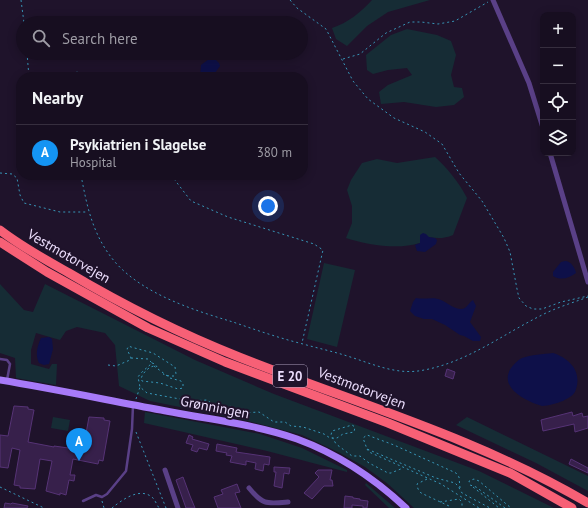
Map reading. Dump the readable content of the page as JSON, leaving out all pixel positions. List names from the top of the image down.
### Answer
{
  "streets": {
    "highway": ["Vestmotorvejen", "E 20"],
    "main road": ["Grønningen"]
  },
  "page": {
    "map_buttons": ["+", "−"],
    "search": "Search here",
    "heading": "Nearby",
    "list": [
      {
        "mark": "A",
        "name": "Psykiatrien i Slagelse",
        "note": "Hospital",
        "value": "380 m"
      }
    ],
    "pins": "A"
  }
}
